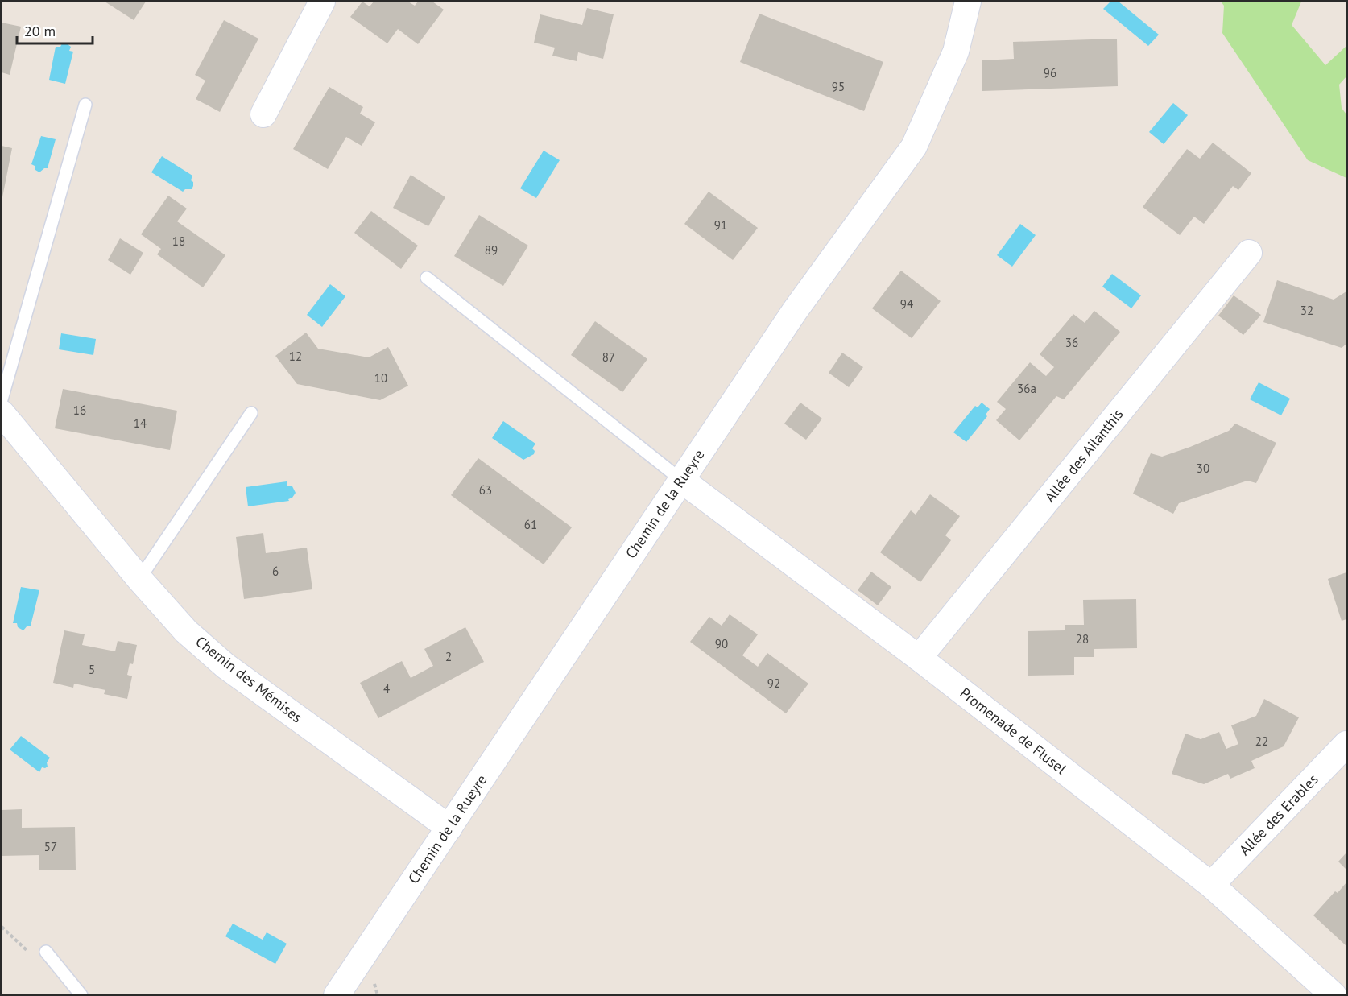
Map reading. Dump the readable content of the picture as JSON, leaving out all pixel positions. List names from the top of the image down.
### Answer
{
  "streets": {
    "street": [
      "Allée des Ailanthis",
      "Chemin de la Rueyre",
      "Chemin des Mémises",
      "Promenade de Flusel",
      "Allée des Erables"
    ]
  },
  "crossings": [
    ["Allée des Ailanthis", "Promenade de Flusel"],
    ["Chemin de la Rueyre", "Chemin des Mémises"],
    ["Chemin de la Rueyre", "Promenade de Flusel"],
    ["Promenade de Flusel", "Allée des Erables"]
  ],
  "house_numbers": [
    "96",
    "95",
    "91",
    "18",
    "89",
    "94",
    "32",
    "36",
    "12",
    "87",
    "10",
    "36a",
    "16",
    "14",
    "30",
    "63",
    "61",
    "6",
    "28",
    "90",
    "2",
    "5",
    "92",
    "4",
    "22",
    "57"
  ],
  "scale_bar": "20 m"
}
